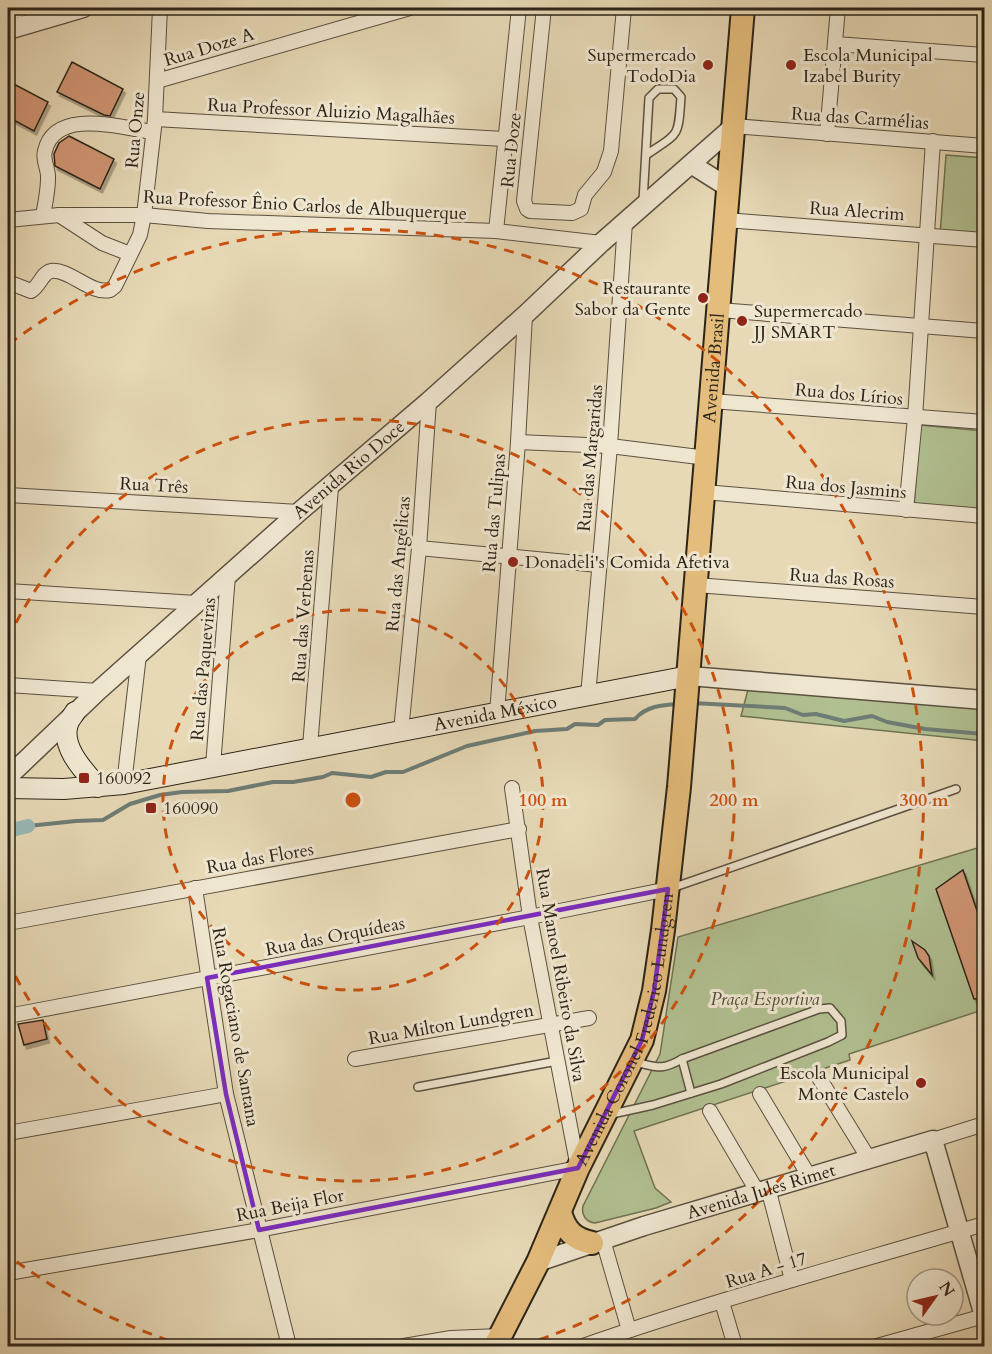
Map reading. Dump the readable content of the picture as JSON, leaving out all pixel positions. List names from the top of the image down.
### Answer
{
  "streets": {
    "main road": ["Avenida Brasil", "Avenida México", "Avenida Coronel Frederico Lundgren"],
    "street": [
      "Rua Doze A",
      "Rua Professor Aluizio Magalhães",
      "Rua das Carmélias",
      "Rua Onze",
      "Rua Doze",
      "Rua Professor Ênio Carlos de Albuquerque",
      "Rua Alecrim",
      "Rua dos Lírios",
      "Rua das Margaridas",
      "Avenida Rio Doce",
      "Rua Três",
      "Rua dos Jasmins",
      "Rua das Tulipas",
      "Rua das Angélicas",
      "Rua das Rosas",
      "Rua das Verbenas",
      "Rua das Paqueviras",
      "Rua das Flores",
      "Rua das Orquídeas",
      "Rua Manoel Ribeiro da Silva",
      "Rua Milton Lundgren",
      "Rua Rogaciano de Santana",
      "Avenida Jules Rimet",
      "Rua Beija Flor",
      "Rua A - 17"
    ]
  },
  "crossings": [
    ["Rua Doze A", "Rua Onze"],
    ["Rua Professor Aluizio Magalhães", "Rua Onze"],
    ["Rua Professor Aluizio Magalhães", "Rua Doze"],
    ["Rua Professor Aluizio Magalhães", "Rua Professor Ênio Carlos de Albuquerque"],
    ["Rua das Carmélias", "Avenida Brasil"],
    ["Rua das Carmélias", "Avenida Rio Doce"],
    ["Rua Onze", "Rua Professor Ênio Carlos de Albuquerque"],
    ["Rua Doze", "Rua Professor Ênio Carlos de Albuquerque"],
    ["Rua Professor Ênio Carlos de Albuquerque", "Avenida Rio Doce"],
    ["Rua Alecrim", "Avenida Brasil"],
    ["Avenida Brasil", "Rua dos Lírios"],
    ["Avenida Brasil", "Avenida Rio Doce"],
    ["Avenida Brasil", "Rua dos Jasmins"],
    ["Avenida Brasil", "Rua das Rosas"],
    ["Avenida Brasil", "Avenida México"],
    ["Avenida Brasil", "Avenida Coronel Frederico Lundgren"],
    ["Rua das Margaridas", "Avenida Rio Doce"],
    ["Rua das Margaridas", "Avenida México"],
    ["Avenida Rio Doce", "Rua Três"],
    ["Avenida Rio Doce", "Rua das Tulipas"],
    ["Avenida Rio Doce", "Rua das Angélicas"],
    ["Avenida Rio Doce", "Rua das Verbenas"],
    ["Avenida Rio Doce", "Rua das Paqueviras"],
    ["Rua das Tulipas", "Avenida México"],
    ["Rua das Angélicas", "Avenida México"],
    ["Rua das Verbenas", "Avenida México"],
    ["Rua das Paqueviras", "Avenida México"],
    ["Avenida México", "Avenida Coronel Frederico Lundgren"],
    ["Rua das Flores", "Rua Manoel Ribeiro da Silva"],
    ["Rua das Flores", "Rua Rogaciano de Santana"],
    ["Rua das Orquídeas", "Rua Manoel Ribeiro da Silva"],
    ["Rua das Orquídeas", "Rua Rogaciano de Santana"],
    ["Rua das Orquídeas", "Avenida Coronel Frederico Lundgren"],
    ["Rua Manoel Ribeiro da Silva", "Rua Milton Lundgren"],
    ["Rua Manoel Ribeiro da Silva", "Avenida Coronel Frederico Lundgren"],
    ["Rua Manoel Ribeiro da Silva", "Rua Beija Flor"],
    ["Rua Rogaciano de Santana", "Rua Beija Flor"],
    ["Avenida Coronel Frederico Lundgren", "Avenida Jules Rimet"],
    ["Avenida Coronel Frederico Lundgren", "Rua Beija Flor"]
  ],
  "parks": ["Praça Esportiva"],
  "places": {
    "other": [
      "Supermercado TodoDia",
      "Escola Municipal Izabel Burity",
      "Restaurante Sabor da Gente",
      "Supermercado JJ SMART",
      "Donadeli's Comida Afetiva",
      "Escola Municipal Monte Castelo"
    ],
    "transit": ["160092", "160090"]
  },
  "north": "top right",
  "rings": ["100 m", "200 m", "300 m"]
}
